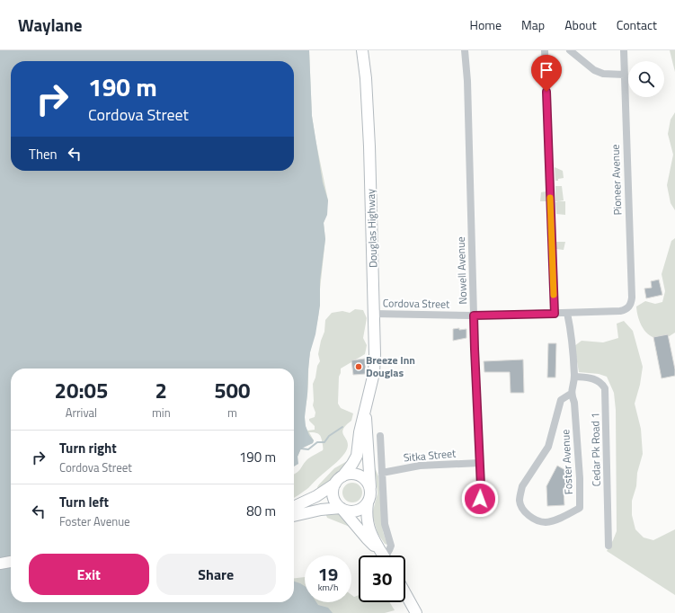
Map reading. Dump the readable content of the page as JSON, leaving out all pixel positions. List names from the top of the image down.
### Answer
{
  "streets": {
    "main road": ["Douglas Highway"],
    "street": [
      "Pioneer Avenue",
      "Nowell Avenue",
      "Cordova Street",
      "Cedar Pk Road 1",
      "Sitka Street",
      "Foster Avenue"
    ]
  },
  "crossings": [
    ["Pioneer Avenue", "Cordova Street"],
    ["Douglas Highway", "Cordova Street"],
    ["Nowell Avenue", "Cordova Street"],
    ["Nowell Avenue", "Sitka Street"],
    ["Cordova Street", "Foster Avenue"],
    ["Cedar Pk Road 1", "Foster Avenue"]
  ],
  "places": ["Breeze Inn Douglas"],
  "page": {
    "header": "Waylane",
    "nav": [
      "Home",
      "Map",
      "About",
      "Contact"
    ],
    "turn": ["190 m", "Cordova Street"],
    "then": "Then",
    "eta": [
      "20:05",
      "Arrival",
      "2",
      "min",
      "500",
      "m"
    ],
    "list": [
      {
        "name": "Turn right",
        "note": "Cordova Street",
        "value": "190 m"
      },
      {
        "name": "Turn left",
        "note": "Foster Avenue",
        "value": "80 m"
      }
    ],
    "buttons": ["Exit", "Share"],
    "speed": "19 km/h",
    "limit": "30"
  }
}
